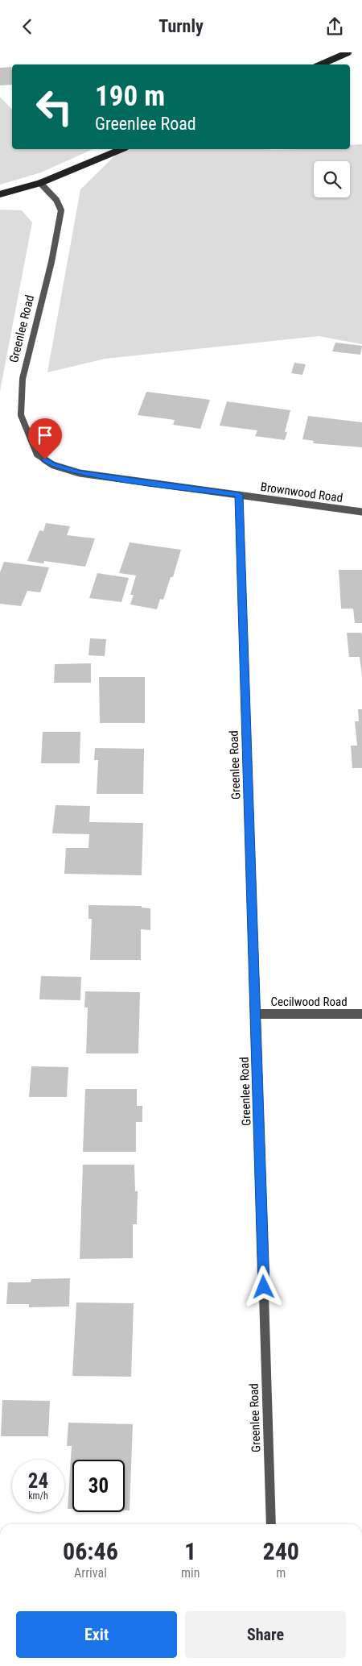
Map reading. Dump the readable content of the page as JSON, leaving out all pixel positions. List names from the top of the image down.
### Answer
{
  "streets": {
    "street": ["Greenlee Road", "Brownwood Road", "Cecilwood Road"]
  },
  "crossings": [
    ["Greenlee Road", "Brownwood Road"],
    ["Greenlee Road", "Cecilwood Road"]
  ],
  "page": {
    "header": "Turnly",
    "turn": ["190 m", "Greenlee Road"],
    "speed": "24 km/h",
    "limit": "30",
    "eta": [
      "06:46",
      "Arrival",
      "1",
      "min",
      "240",
      "m"
    ],
    "buttons": ["Exit", "Share"]
  }
}
